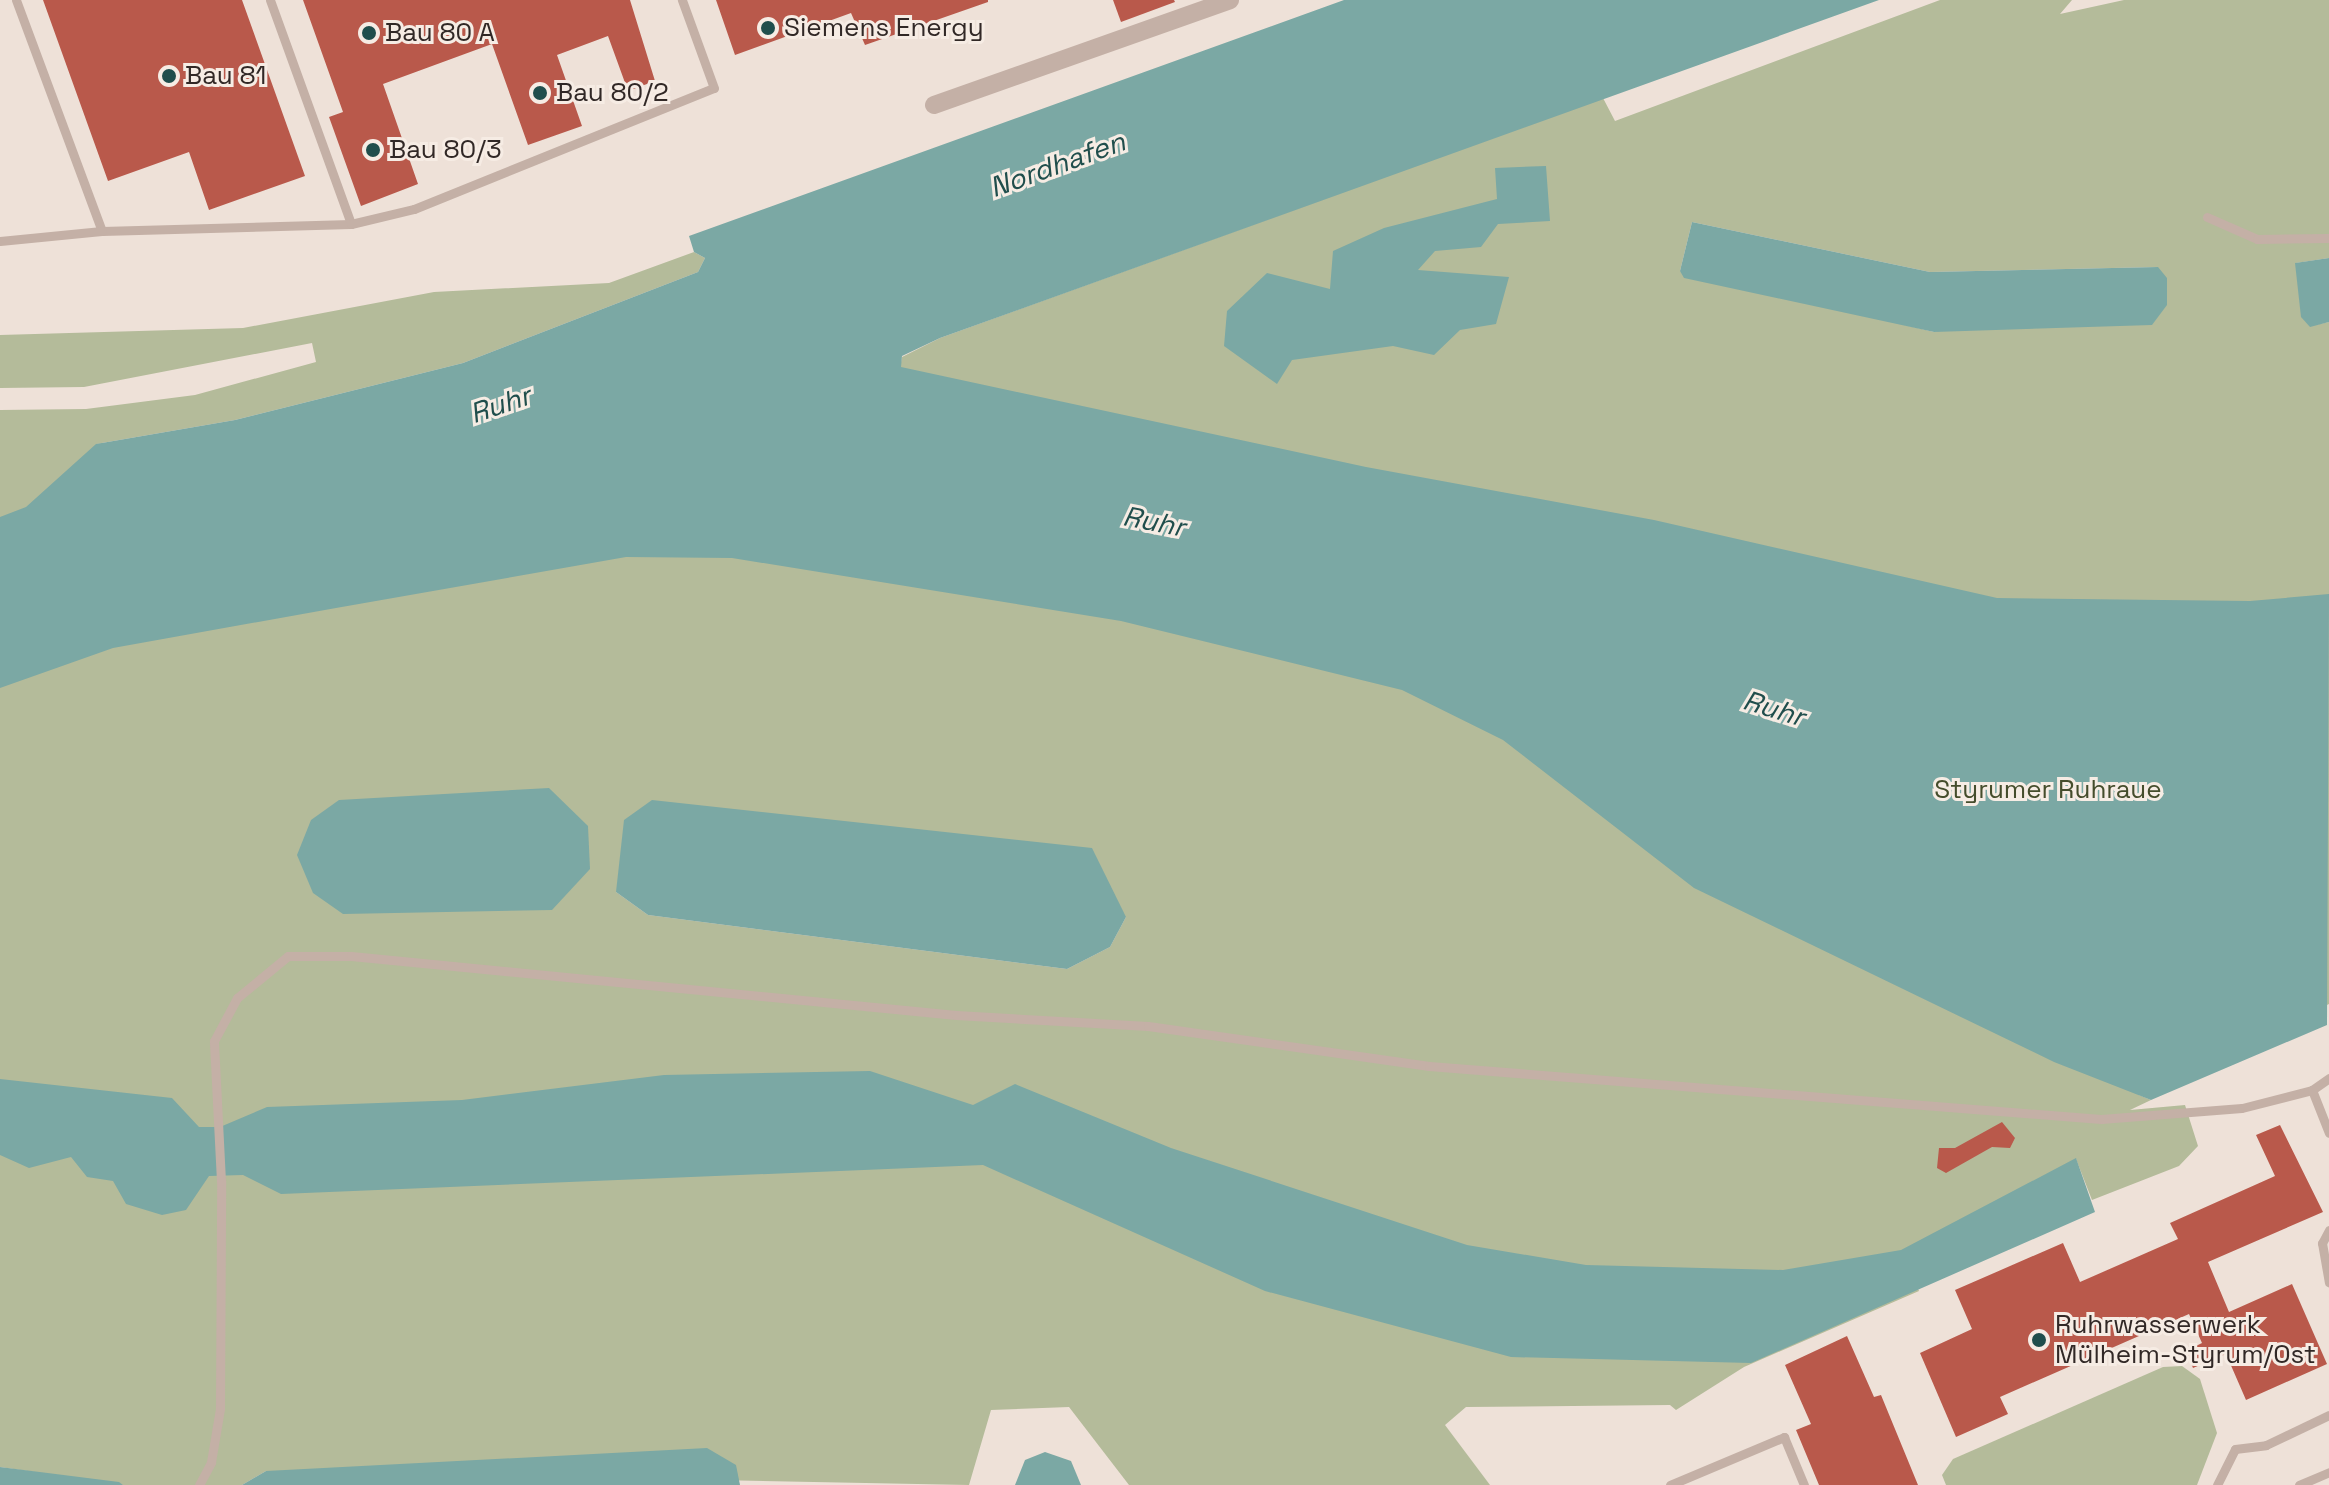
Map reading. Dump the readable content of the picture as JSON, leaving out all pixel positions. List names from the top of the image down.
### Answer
{
  "water": ["Nordhafen", "Ruhr"],
  "parks": ["Styrumer Ruhraue"],
  "places": [
    "Siemens Energy",
    "Bau 80 A",
    "Bau 81",
    "Bau 80/2",
    "Bau 80/3",
    "Ruhrwasserwerk Mülheim-Styrum/Ost"
  ]
}
